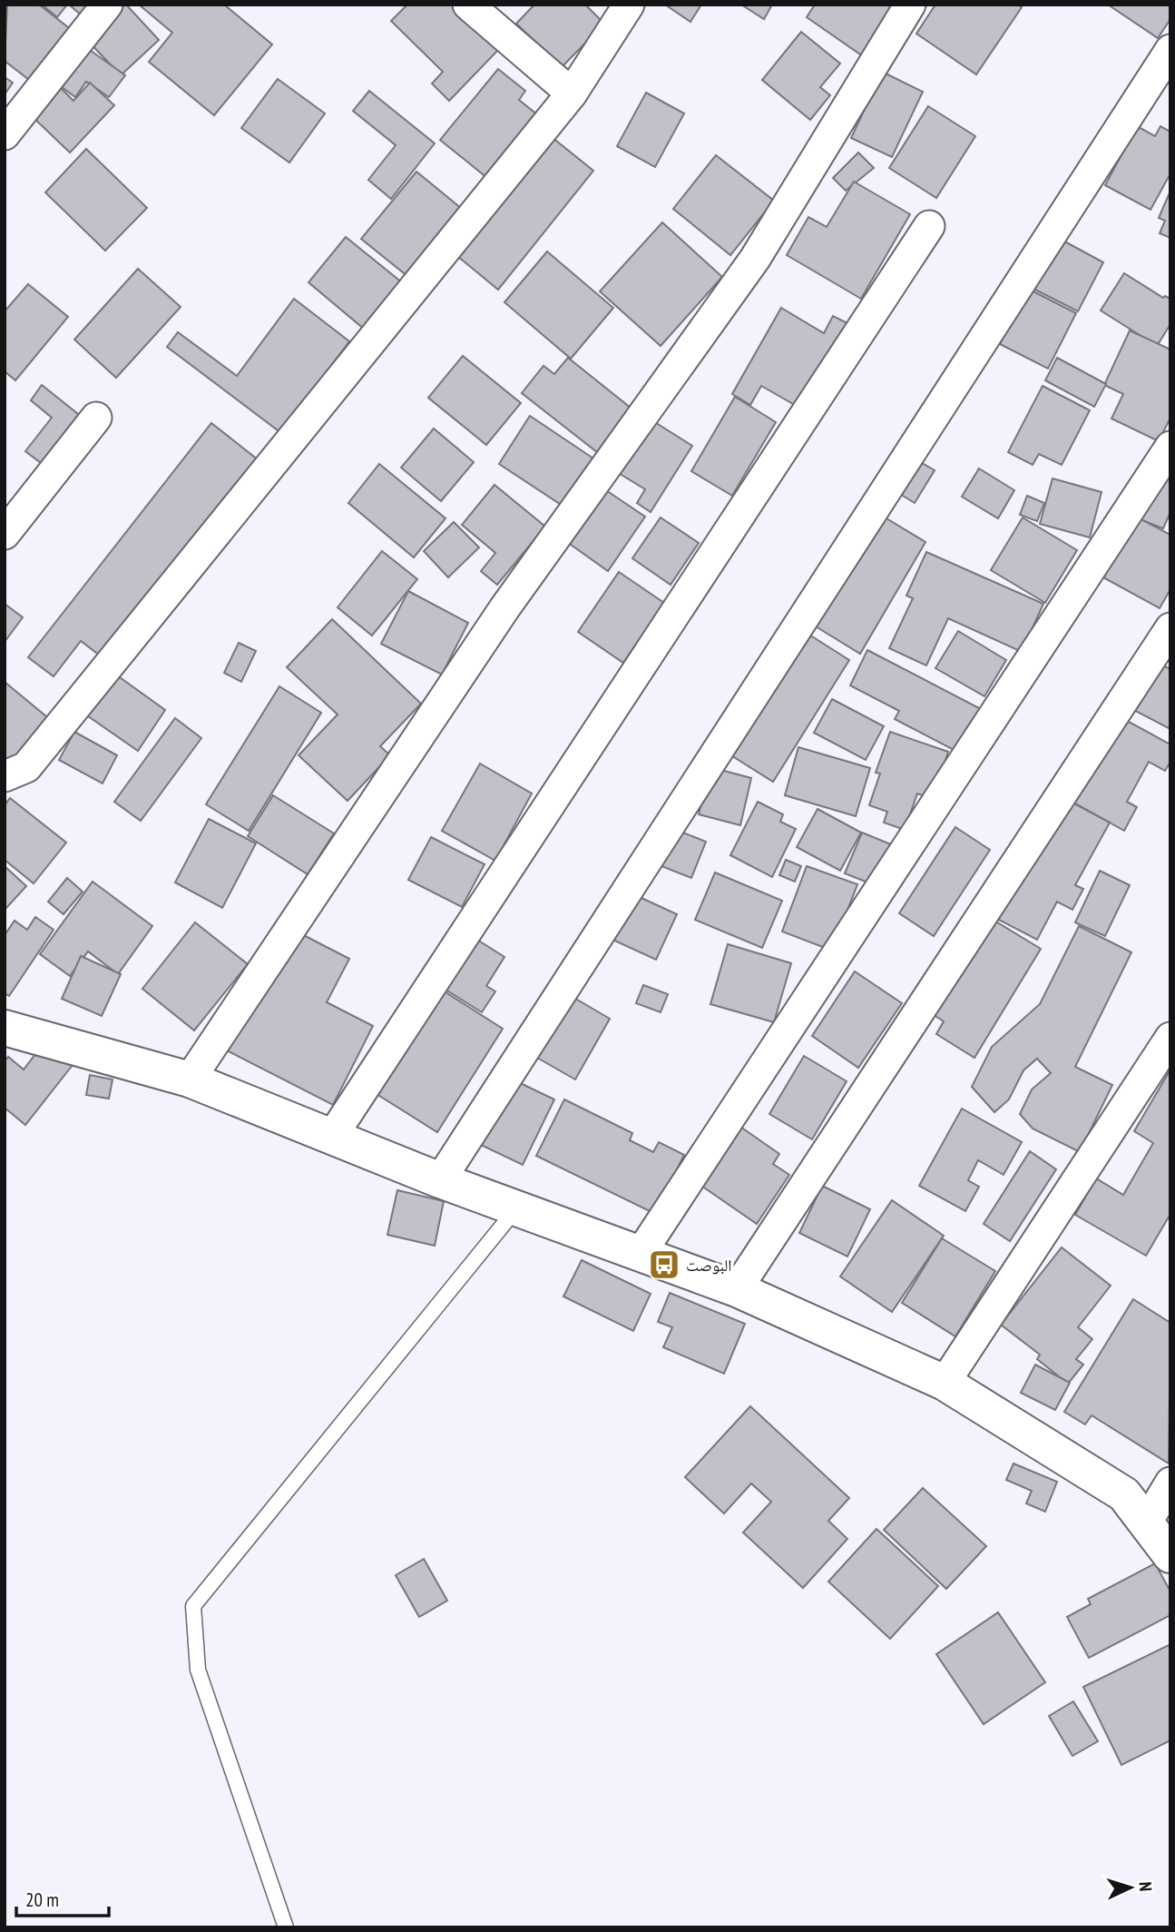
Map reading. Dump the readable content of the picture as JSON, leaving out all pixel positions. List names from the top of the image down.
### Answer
{
  "places": {
    "bus stop": ["البوصت"]
  },
  "scale_bar": "20 m",
  "north": "right"
}
